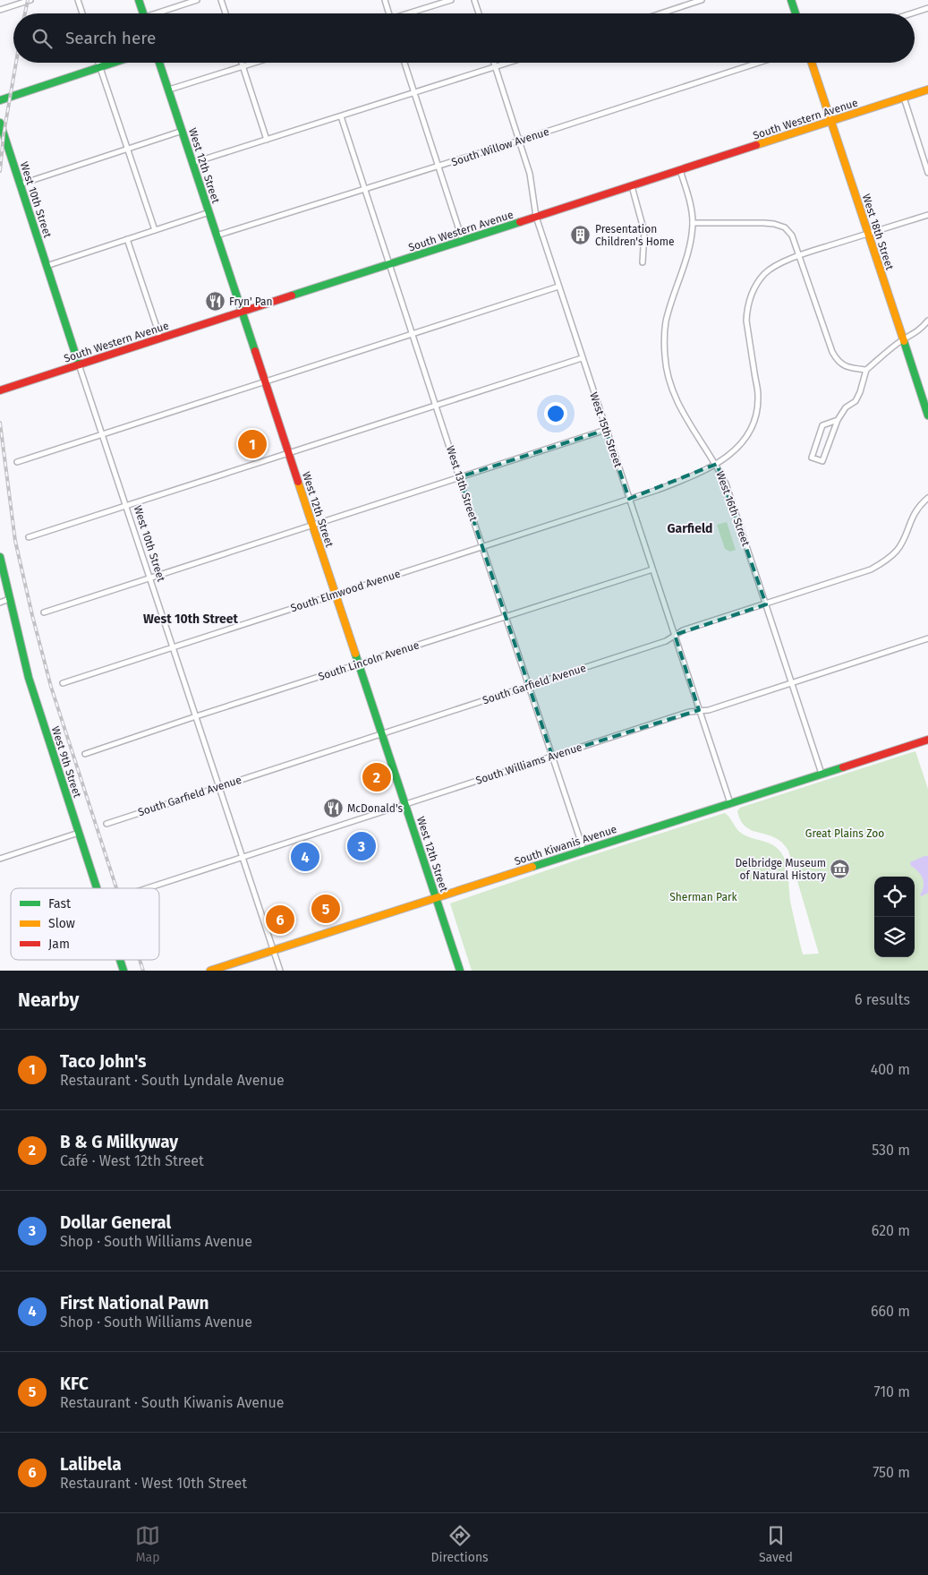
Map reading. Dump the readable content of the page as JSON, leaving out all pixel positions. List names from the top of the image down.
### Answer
{
  "streets": {
    "street": [
      "South Western Avenue",
      "South Willow Avenue",
      "West 12th Street",
      "West 10th Street",
      "West 18th Street",
      "West 15th Street",
      "West 13th Street",
      "West 16th Street",
      "South Elmwood Avenue",
      "South Lincoln Avenue",
      "South Garfield Avenue",
      "West 9th Street",
      "South Williams Avenue",
      "South Kiwanis Avenue"
    ]
  },
  "crossings": [
    ["South Western Avenue", "West 12th Street"],
    ["South Western Avenue", "West 10th Street"],
    ["South Western Avenue", "West 18th Street"],
    ["South Western Avenue", "West 15th Street"],
    ["South Western Avenue", "West 13th Street"],
    ["South Western Avenue", "West 16th Street"],
    ["South Willow Avenue", "West 12th Street"],
    ["South Willow Avenue", "West 15th Street"],
    ["South Willow Avenue", "West 13th Street"],
    ["West 12th Street", "South Elmwood Avenue"],
    ["West 12th Street", "South Lincoln Avenue"],
    ["West 12th Street", "South Garfield Avenue"],
    ["West 12th Street", "South Williams Avenue"],
    ["West 12th Street", "South Kiwanis Avenue"],
    ["West 10th Street", "South Elmwood Avenue"],
    ["West 10th Street", "South Lincoln Avenue"],
    ["West 10th Street", "South Garfield Avenue"],
    ["West 10th Street", "South Williams Avenue"],
    ["West 10th Street", "South Kiwanis Avenue"],
    ["West 18th Street", "South Elmwood Avenue"],
    ["West 15th Street", "South Elmwood Avenue"],
    ["West 15th Street", "South Lincoln Avenue"],
    ["West 15th Street", "South Garfield Avenue"],
    ["West 15th Street", "South Williams Avenue"],
    ["West 15th Street", "South Kiwanis Avenue"],
    ["West 13th Street", "South Elmwood Avenue"],
    ["West 13th Street", "South Lincoln Avenue"],
    ["West 13th Street", "South Garfield Avenue"],
    ["West 13th Street", "South Williams Avenue"],
    ["West 13th Street", "South Kiwanis Avenue"],
    ["West 16th Street", "South Elmwood Avenue"],
    ["West 16th Street", "South Garfield Avenue"],
    ["West 16th Street", "South Williams Avenue"],
    ["West 16th Street", "South Kiwanis Avenue"]
  ],
  "districts": ["Garfield", "West 10th Street"],
  "parks": ["Great Plains Zoo", "Sherman Park"],
  "places": {
    "building": ["Presentation Children's Home"],
    "restaurant": ["Fryn' Pan", "McDonald's"],
    "museum": ["Delbridge Museum of Natural History"]
  },
  "legend": ["Fast", "Slow", "Jam"],
  "page": {
    "search": "Search here",
    "pins": [
      "1",
      "2",
      "3",
      "4",
      "5",
      "6"
    ],
    "heading": ["Nearby", "6 results"],
    "list": [
      {
        "mark": "1",
        "name": "Taco John's",
        "note": "Restaurant · South Lyndale Avenue",
        "value": "400 m"
      },
      {
        "mark": "2",
        "name": "B & G Milkyway",
        "note": "Café · West 12th Street",
        "value": "530 m"
      },
      {
        "mark": "3",
        "name": "Dollar General",
        "note": "Shop · South Williams Avenue",
        "value": "620 m"
      },
      {
        "mark": "4",
        "name": "First National Pawn",
        "note": "Shop · South Williams Avenue",
        "value": "660 m"
      },
      {
        "mark": "5",
        "name": "KFC",
        "note": "Restaurant · South Kiwanis Avenue",
        "value": "710 m"
      },
      {
        "mark": "6",
        "name": "Lalibela",
        "note": "Restaurant · West 10th Street",
        "value": "750 m"
      }
    ],
    "nav": ["Map", "Directions", "Saved"]
  }
}
